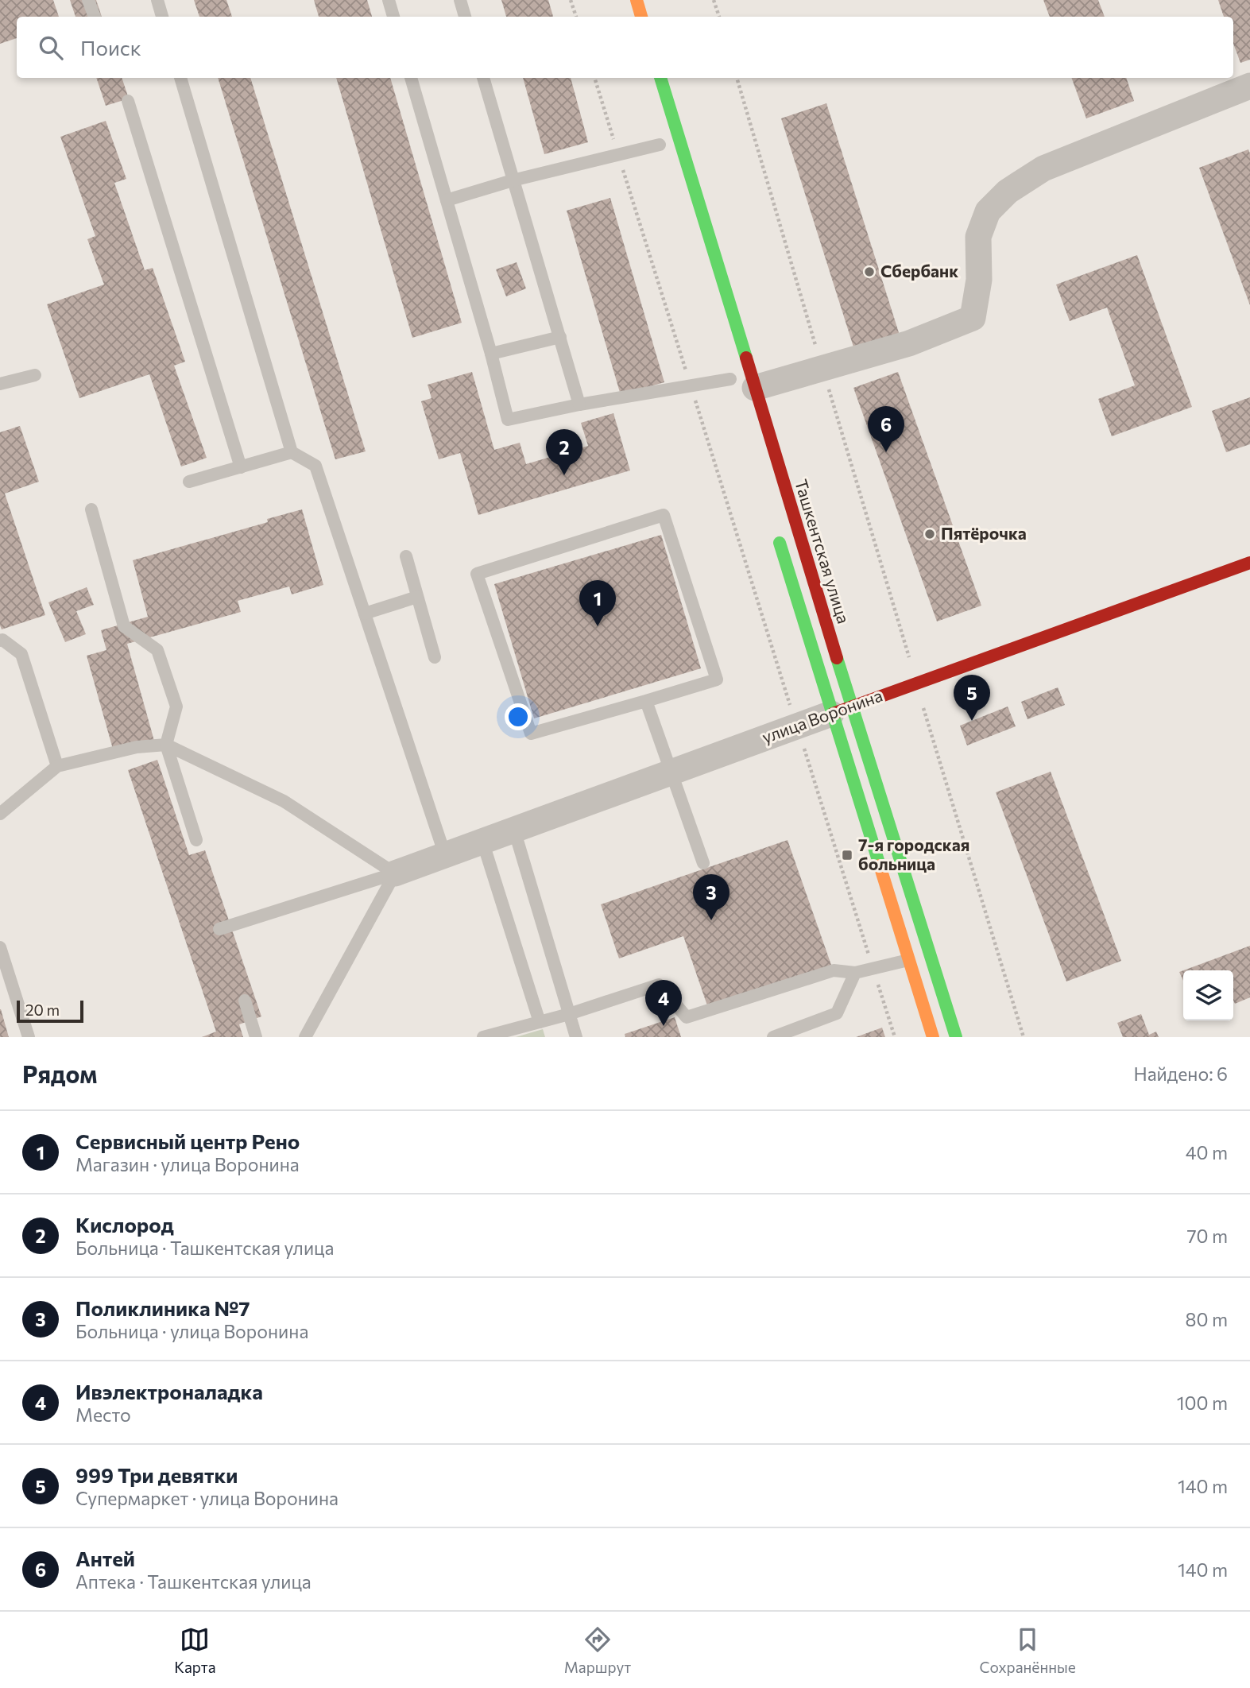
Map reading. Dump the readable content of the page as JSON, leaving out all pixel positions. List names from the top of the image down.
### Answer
{
  "streets": {
    "main road": ["Ташкентская улица", "улица Воронина"]
  },
  "crossings": [
    ["Ташкентская улица", "улица Воронина"]
  ],
  "places": {
    "other": ["Сбербанк", "Пятёрочка"],
    "transit": ["7-я городская больница"]
  },
  "scale_bar": "20 m",
  "page": {
    "search": "Поиск",
    "pins": [
      "6",
      "2",
      "1",
      "5",
      "3",
      "4"
    ],
    "scale": "20 m",
    "heading": ["Рядом", "Найдено: 6"],
    "list": [
      {
        "mark": "1",
        "name": "Сервисный центр Рено",
        "note": "Магазин · улица Воронина",
        "value": "40 m"
      },
      {
        "mark": "2",
        "name": "Кислород",
        "note": "Больница · Ташкентская улица",
        "value": "70 m"
      },
      {
        "mark": "3",
        "name": "Поликлиника №7",
        "note": "Больница · улица Воронина",
        "value": "80 m"
      },
      {
        "mark": "4",
        "name": "Ивэлектроналадка",
        "note": "Место",
        "value": "100 m"
      },
      {
        "mark": "5",
        "name": "999 Три девятки",
        "note": "Супермаркет · улица Воронина",
        "value": "140 m"
      },
      {
        "mark": "6",
        "name": "Антей",
        "note": "Аптека · Ташкентская улица",
        "value": "140 m"
      }
    ],
    "nav": ["Карта", "Маршрут", "Сохранённые"]
  }
}
